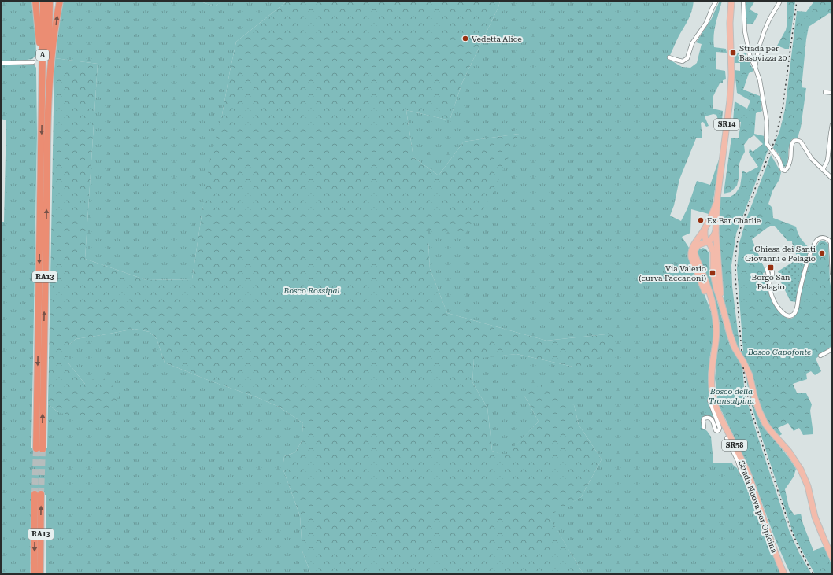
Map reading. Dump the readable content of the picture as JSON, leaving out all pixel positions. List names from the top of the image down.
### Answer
{
  "streets": {
    "highway": ["A", "RA13"],
    "main road": ["SR14", "SR58", "Strada Nuova per Opicina"]
  },
  "crossings": [
    ["A", "RA13"]
  ],
  "parks": ["Bosco Rossipal", "Bosco Capofonte", "Bosco della Transalpina"],
  "places": {
    "other": ["Vedetta Alice", "Ex Bar Charlie", "Chiesa dei Santi Giovanni e Pelagio"],
    "transit": ["Strada per Basovizza 20", "Borgo San Pelagio", "Via Valerio (curva Faccanoni)"]
  }
}
